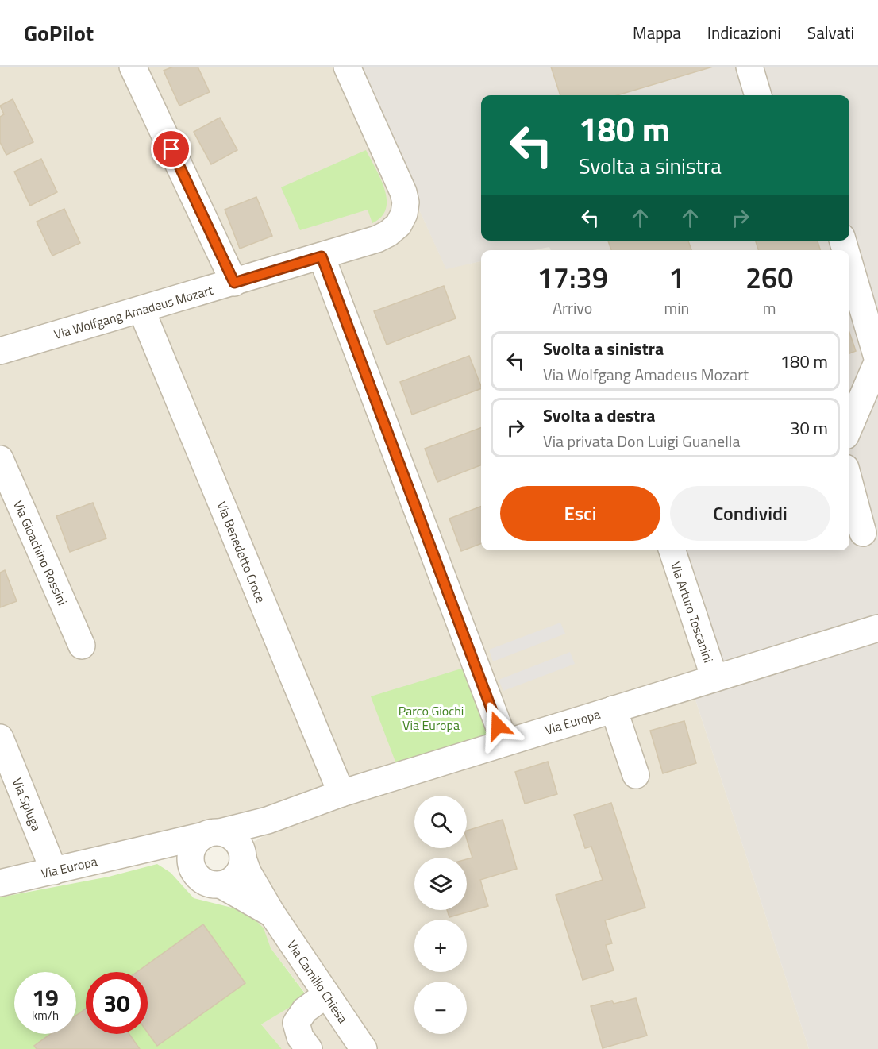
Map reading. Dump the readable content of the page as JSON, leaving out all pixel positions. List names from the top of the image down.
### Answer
{
  "streets": {
    "street": [
      "Via Wolfgang Amadeus Mozart",
      "Via Benedetto Croce",
      "Via Gioachino Rossini",
      "Via Arturo Toscanini",
      "Via Europa",
      "Via Spluga",
      "Via Camillo Chiesa"
    ]
  },
  "crossings": [
    ["Via Wolfgang Amadeus Mozart", "Via Benedetto Croce"],
    ["Via Benedetto Croce", "Via Europa"],
    ["Via Arturo Toscanini", "Via Europa"],
    ["Via Europa", "Via Spluga"],
    ["Via Europa", "Via Camillo Chiesa"]
  ],
  "parks": ["Parco Giochi Via Europa"],
  "page": {
    "header": "GoPilot",
    "nav": ["Mappa", "Indicazioni", "Salvati"],
    "turn": ["180 m", "Svolta a sinistra"],
    "eta": [
      "17:39",
      "Arrivo",
      "1",
      "min",
      "260",
      "m"
    ],
    "list": [
      {
        "name": "Svolta a sinistra",
        "note": "Via Wolfgang Amadeus Mozart",
        "value": "180 m"
      },
      {
        "name": "Svolta a destra",
        "note": "Via privata Don Luigi Guanella",
        "value": "30 m"
      }
    ],
    "buttons": ["Esci", "Condividi"],
    "map_buttons": ["+", "−"],
    "speed": "19 km/h",
    "limit": "30"
  }
}
